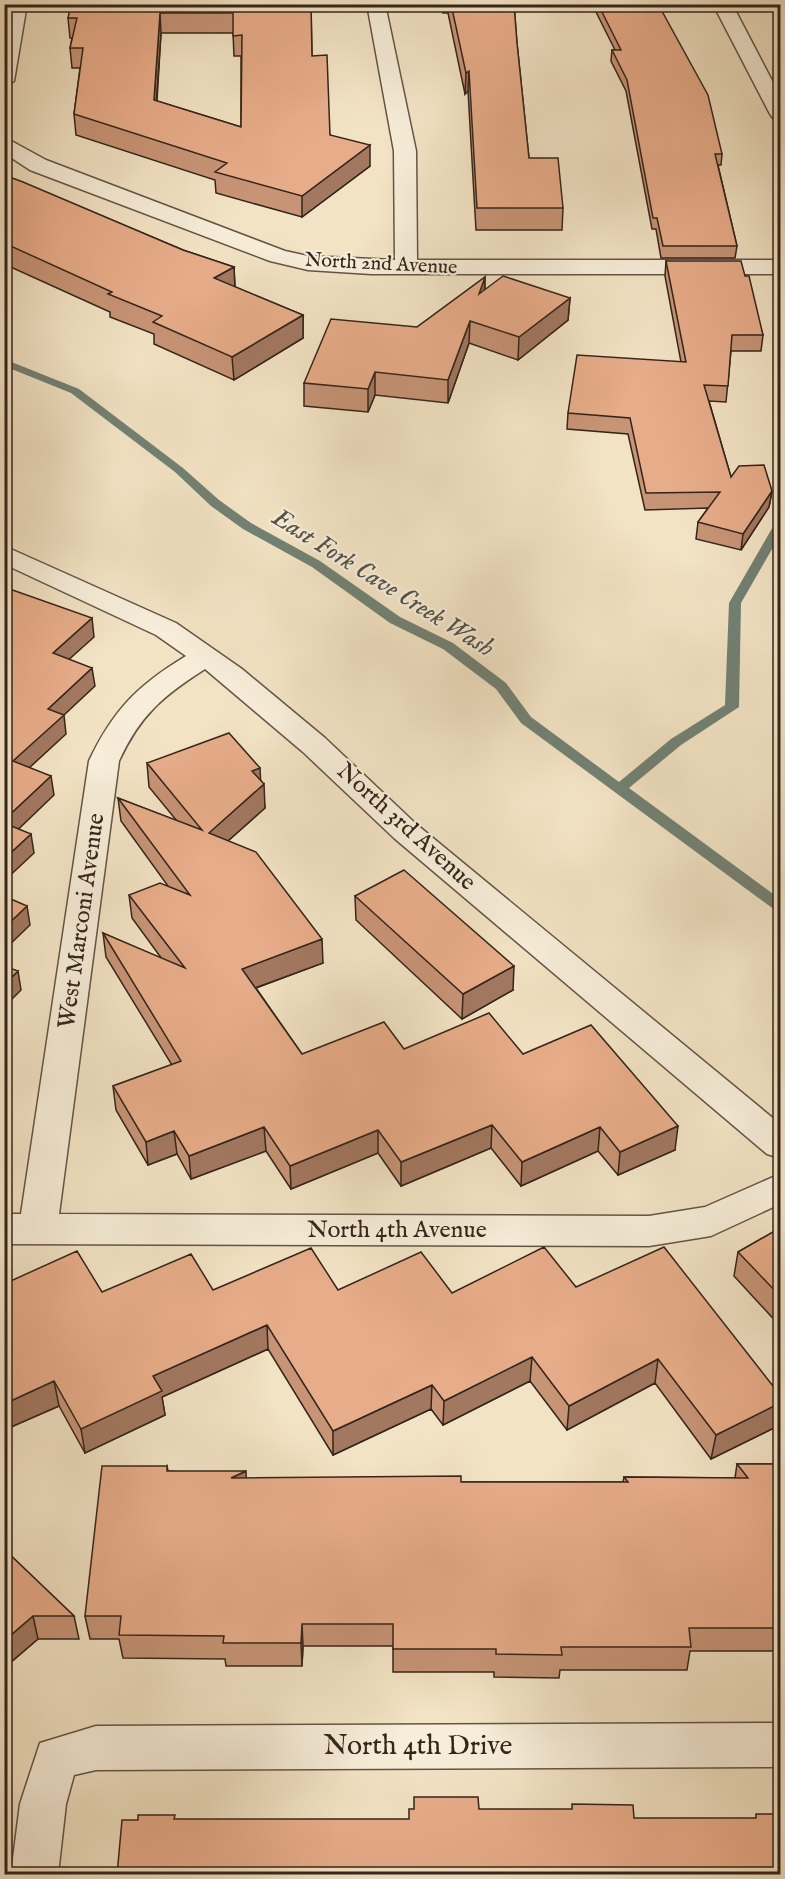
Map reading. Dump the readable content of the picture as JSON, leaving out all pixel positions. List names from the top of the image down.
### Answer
{
  "streets": {
    "street": [
      "North 2nd Avenue",
      "North 3rd Avenue",
      "West Marconi Avenue",
      "North 4th Avenue",
      "North 4th Drive"
    ]
  },
  "crossings": [
    ["North 3rd Avenue", "West Marconi Avenue"],
    ["West Marconi Avenue", "North 4th Avenue"]
  ],
  "water": ["East Fork Cave Creek Wash"]
}
